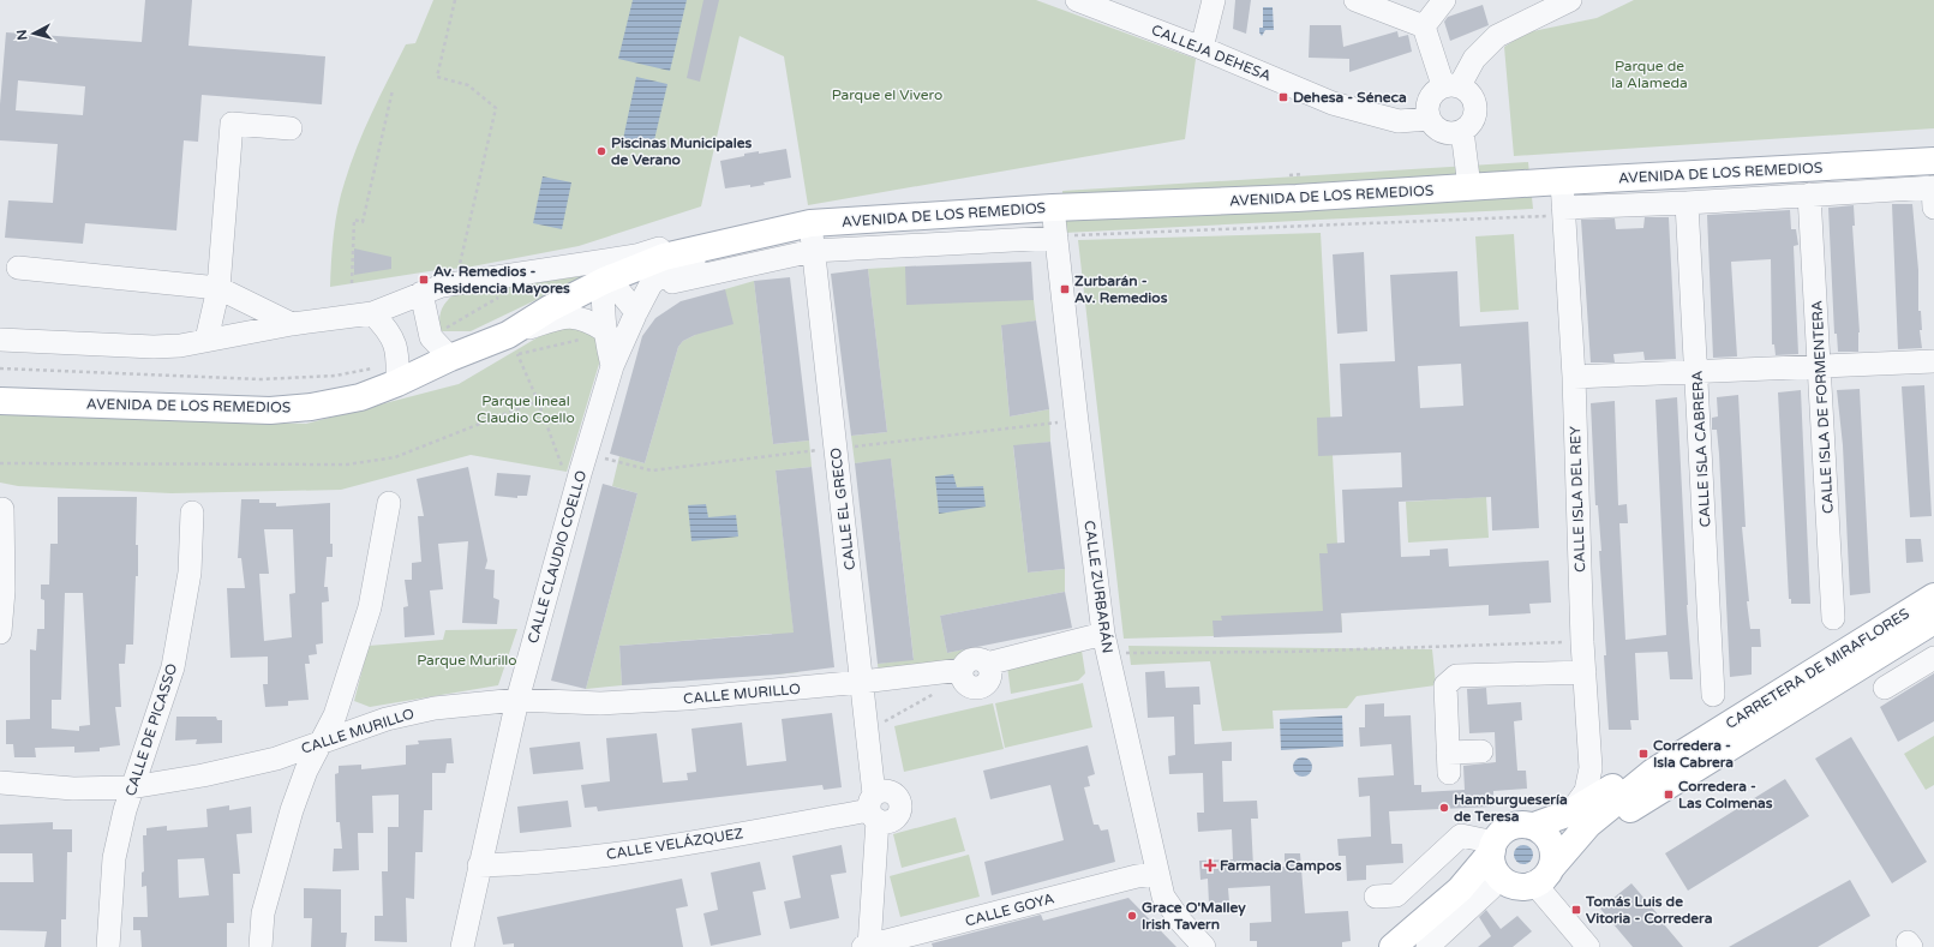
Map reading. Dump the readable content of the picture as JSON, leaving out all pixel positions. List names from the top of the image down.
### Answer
{
  "streets": {
    "main road": ["AVENIDA DE LOS REMEDIOS", "CARRETERA DE MIRAFLORES"],
    "street": [
      "CALLEJA DEHESA",
      "CALLE ISLA DE FORMENTERA",
      "CALLE ISLA CABRERA",
      "CALLE ISLA DEL REY",
      "CALLE EL GRECO",
      "CALLE CLAUDIO COELLO",
      "CALLE ZURBARÁN",
      "CALLE MURILLO",
      "CALLE DE PICASSO",
      "CALLE VELÁZQUEZ",
      "CALLE GOYA"
    ]
  },
  "crossings": [
    ["AVENIDA DE LOS REMEDIOS", "CALLE ISLA DE FORMENTERA"],
    ["AVENIDA DE LOS REMEDIOS", "CALLE ISLA CABRERA"],
    ["AVENIDA DE LOS REMEDIOS", "CALLE ISLA DEL REY"],
    ["AVENIDA DE LOS REMEDIOS", "CALLE EL GRECO"],
    ["AVENIDA DE LOS REMEDIOS", "CALLE CLAUDIO COELLO"],
    ["AVENIDA DE LOS REMEDIOS", "CALLE ZURBARÁN"],
    ["CALLE ISLA DEL REY", "CARRETERA DE MIRAFLORES"],
    ["CALLE EL GRECO", "CALLE MURILLO"],
    ["CALLE EL GRECO", "CALLE VELÁZQUEZ"],
    ["CALLE EL GRECO", "CALLE GOYA"],
    ["CALLE CLAUDIO COELLO", "CALLE MURILLO"],
    ["CALLE CLAUDIO COELLO", "CALLE VELÁZQUEZ"],
    ["CALLE ZURBARÁN", "CALLE GOYA"],
    ["CALLE MURILLO", "CALLE DE PICASSO"]
  ],
  "parks": [
    "Parque de la Alameda",
    "Parque el Vivero",
    "Parque lineal Claudio Coello",
    "Parque Murillo"
  ],
  "places": {
    "transit": [
      "Dehesa - Séneca",
      "Av. Remedios - Residencia Mayores",
      "Zurbarán - Av. Remedios",
      "Corredera - Isla Cabrera",
      "Corredera - Las Colmenas",
      "Tomás Luis de Vitoria - Corredera"
    ],
    "other": ["Piscinas Municipales de Verano", "Hamburguesería de Teresa", "Grace O'Malley Irish Tavern"],
    "health": ["Farmacia Campos"]
  },
  "north": "left"
}
